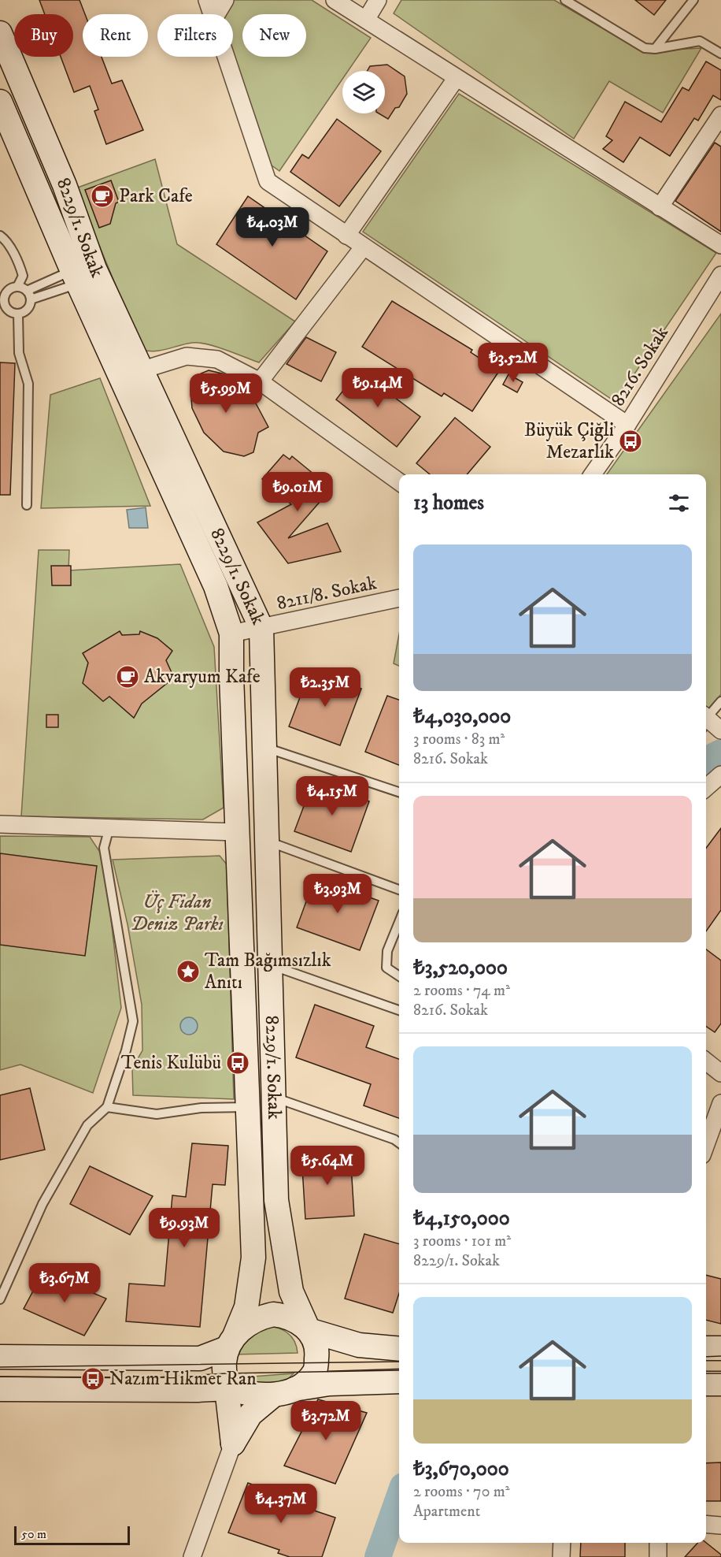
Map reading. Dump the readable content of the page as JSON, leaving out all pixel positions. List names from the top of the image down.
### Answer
{
  "streets": {
    "street": ["8229/1. Sokak", "8216. Sokak", "8211/8. Sokak"]
  },
  "crossings": [
    ["8229/1. Sokak", "8211/8. Sokak"]
  ],
  "parks": ["Üç Fidan Deniz Parkı"],
  "places": {
    "cafe": ["Park Cafe", "Akvaryum Kafe"],
    "bus stop": ["Büyük Çiğli Mezarlık", "Tenis Kulübü", "Nazım Hikmet Ran"],
    "place": ["Tam Bağımsızlık Anıtı"]
  },
  "scale_bar": "50 m",
  "page": {
    "chip": [
      "Buy",
      "Rent",
      "Filters",
      "New"
    ],
    "price": [
      "₺4.03M",
      "₺3.52M",
      "₺9.14M",
      "₺5.99M",
      "₺9.01M",
      "₺2.35M",
      "₺4.15M",
      "₺3.93M",
      "₺5.64M",
      "₺9.93M",
      "₺3.67M",
      "₺3.72M",
      "₺4.37M"
    ],
    "heading": "13 homes",
    "list": [
      {
        "name": "₺4,030,000",
        "note": "3 rooms · 83 m² · 8216. Sokak"
      },
      {
        "name": "₺3,520,000",
        "note": "2 rooms · 74 m² · 8216. Sokak"
      },
      {
        "name": "₺4,150,000",
        "note": "3 rooms · 101 m² · 8229/1. Sokak"
      },
      {
        "name": "₺3,670,000",
        "note": "2 rooms · 70 m² · Apartment"
      }
    ],
    "scale": "50 m"
  }
}
